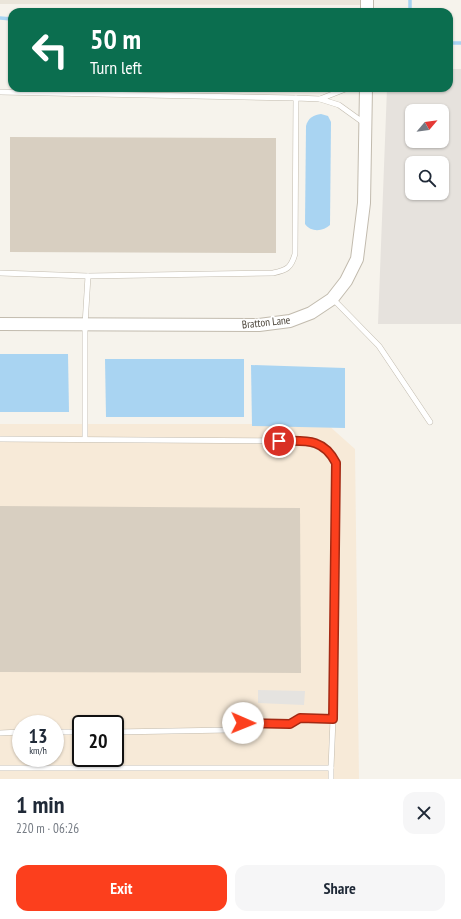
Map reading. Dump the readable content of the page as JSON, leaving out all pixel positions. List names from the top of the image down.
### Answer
{
  "streets": {
    "street": ["Bratton Lane"]
  },
  "north": "top right",
  "page": {
    "turn": ["50 m", "Turn left"],
    "speed": "13 km/h",
    "limit": "20",
    "heading": ["1 min", "220 m · 06:26"],
    "buttons": ["Exit", "Share"]
  }
}
